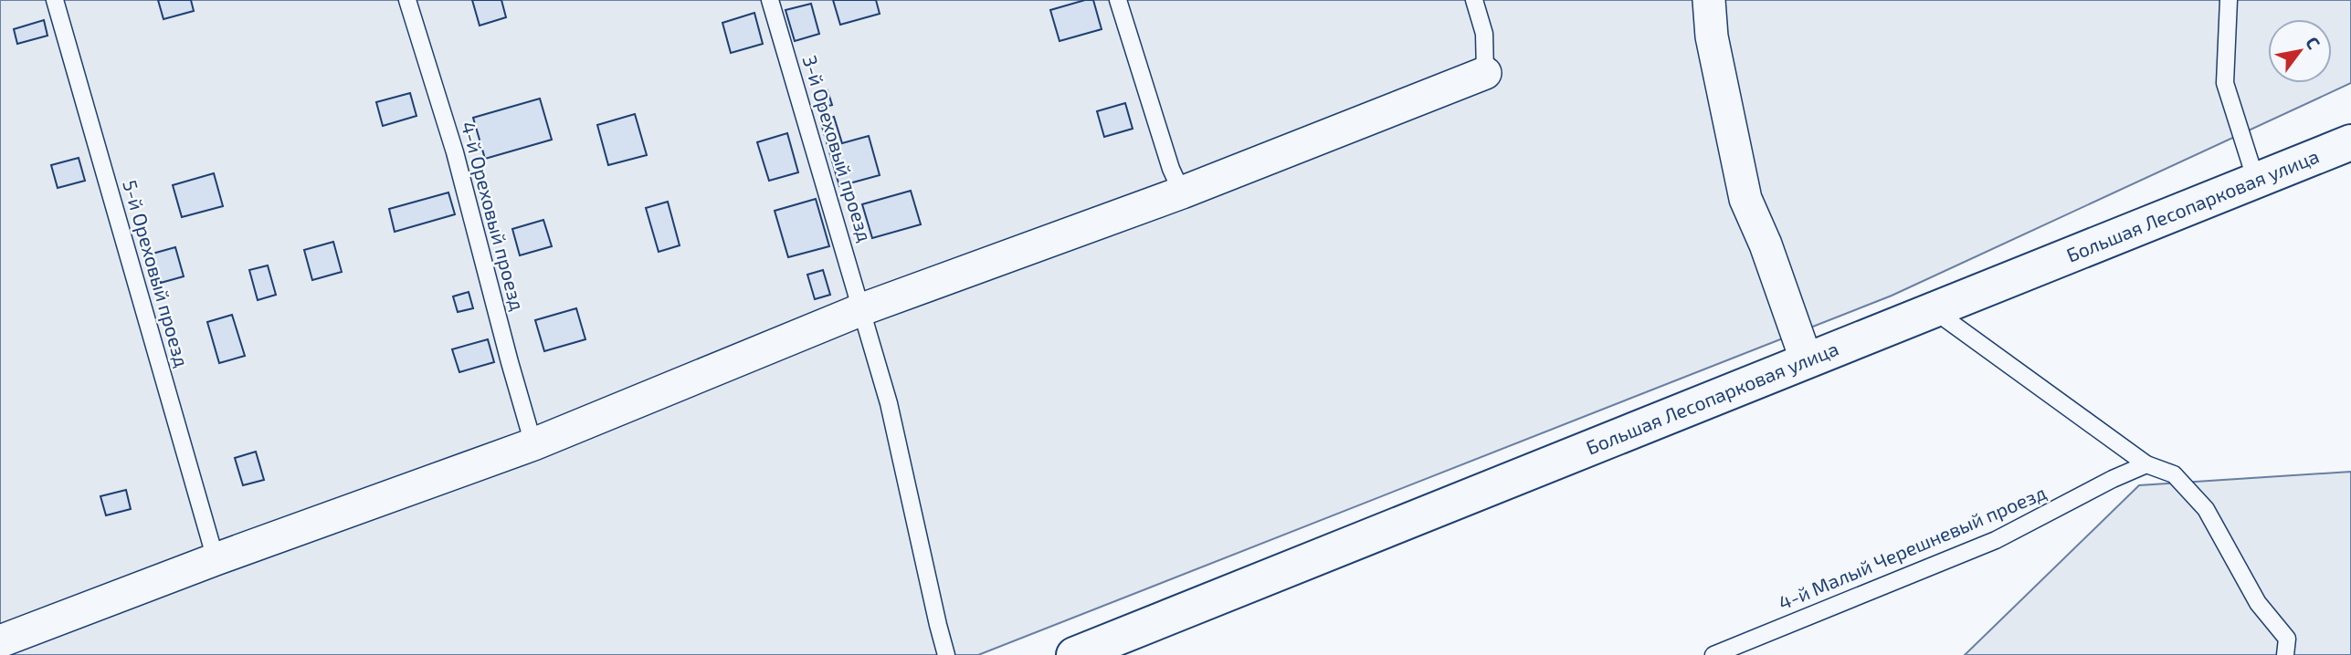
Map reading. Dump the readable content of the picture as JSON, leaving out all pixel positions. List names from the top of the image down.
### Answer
{
  "streets": {
    "main road": ["Большая Лесопарковая улица"],
    "lane": [
      "3-й Ореховый проезд",
      "4-й Ореховый проезд",
      "5-й Ореховый проезд",
      "4-й Малый Черешневый проезд"
    ]
  },
  "north": "top right"
}
